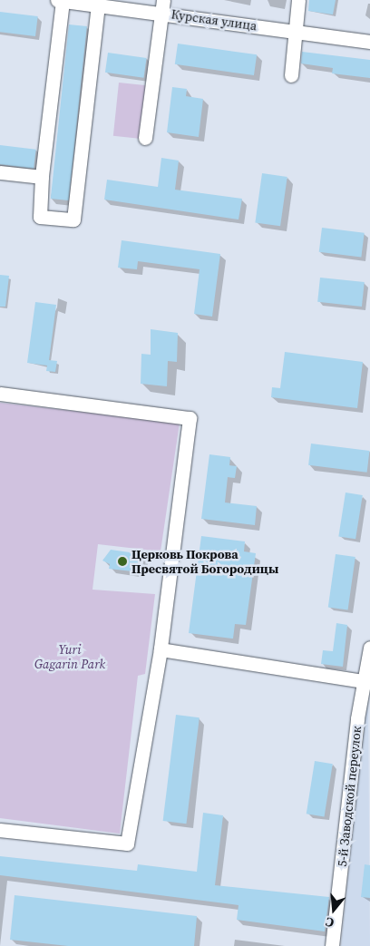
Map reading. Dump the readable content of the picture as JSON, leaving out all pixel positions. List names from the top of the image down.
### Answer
{
  "streets": {
    "street": ["Курская улица", "5-й Заводской переулок"]
  },
  "parks": ["Yuri Gagarin Park"],
  "places": ["Церковь Покрова Пресвятой Богородицы"],
  "north": "bottom"
}
